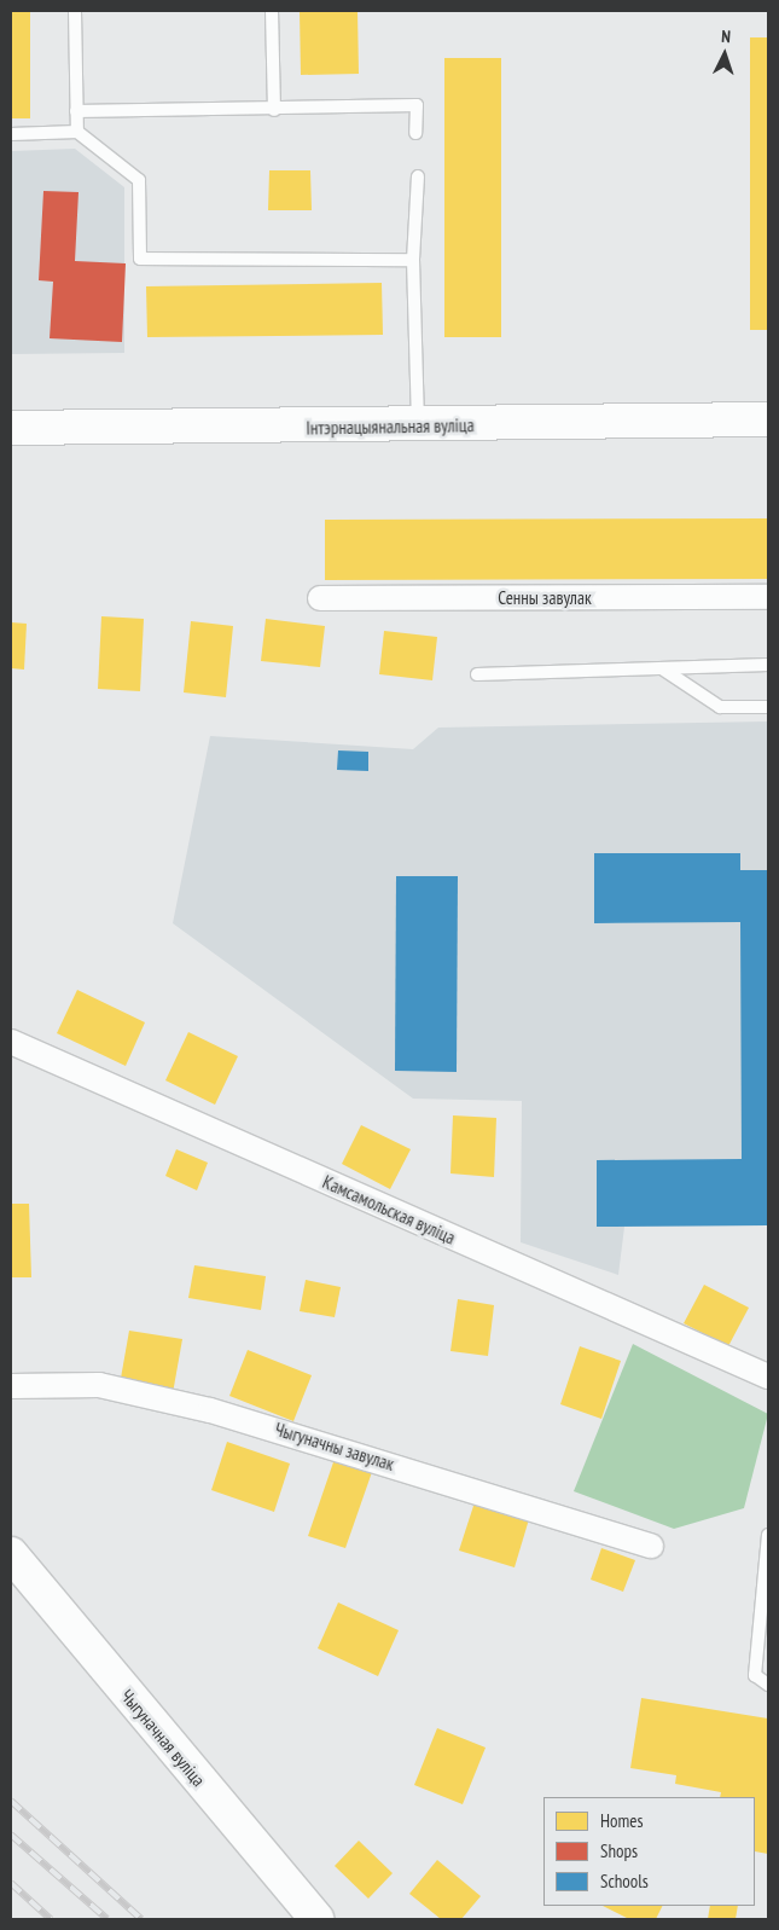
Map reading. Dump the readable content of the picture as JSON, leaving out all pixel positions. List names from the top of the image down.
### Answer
{
  "streets": {
    "main road": ["Інтэрнацыянальная вуліца", "Чыгуначная вуліца"],
    "street": ["Сенны завулак", "Камсамольская вуліца", "Чыгуначны завулак"]
  },
  "legend": ["Homes", "Shops", "Schools"],
  "north": "top"
}
